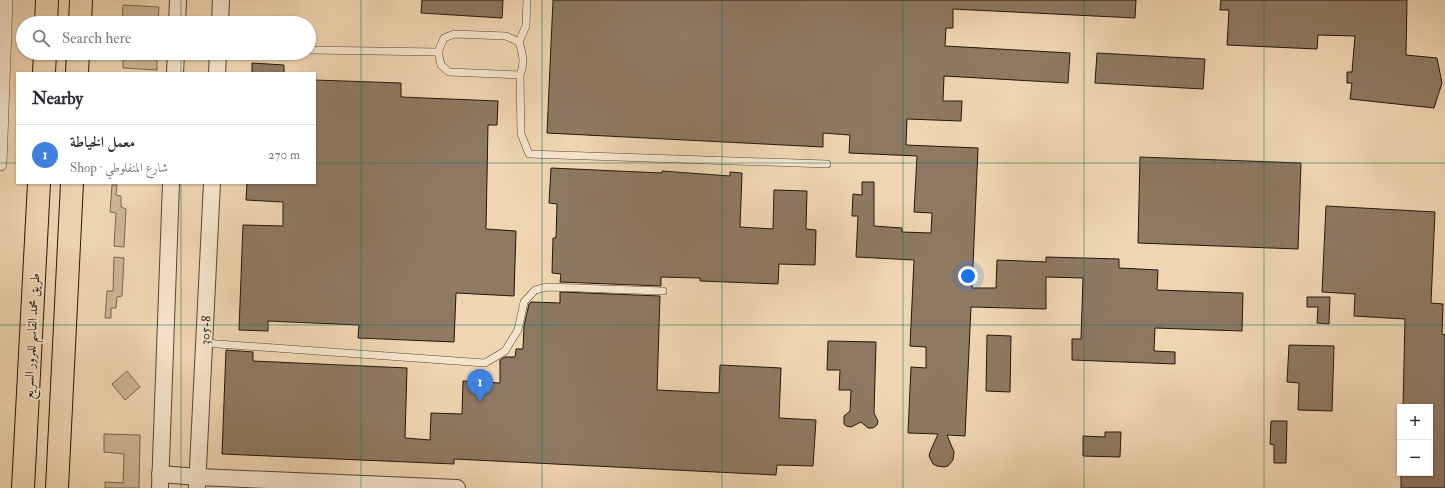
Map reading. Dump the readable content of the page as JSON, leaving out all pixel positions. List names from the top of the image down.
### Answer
{
  "streets": {
    "highway": ["طريق محمد القاسم للمرور السريع"],
    "street": ["305-8"]
  },
  "page": {
    "search": "Search here",
    "heading": "Nearby",
    "list": [
      {
        "mark": "1",
        "name": "معمل الخياطة",
        "note": "Shop · شارع المنفلوطي",
        "value": "270 m"
      }
    ],
    "pins": "1",
    "map_buttons": ["+", "−"]
  }
}
